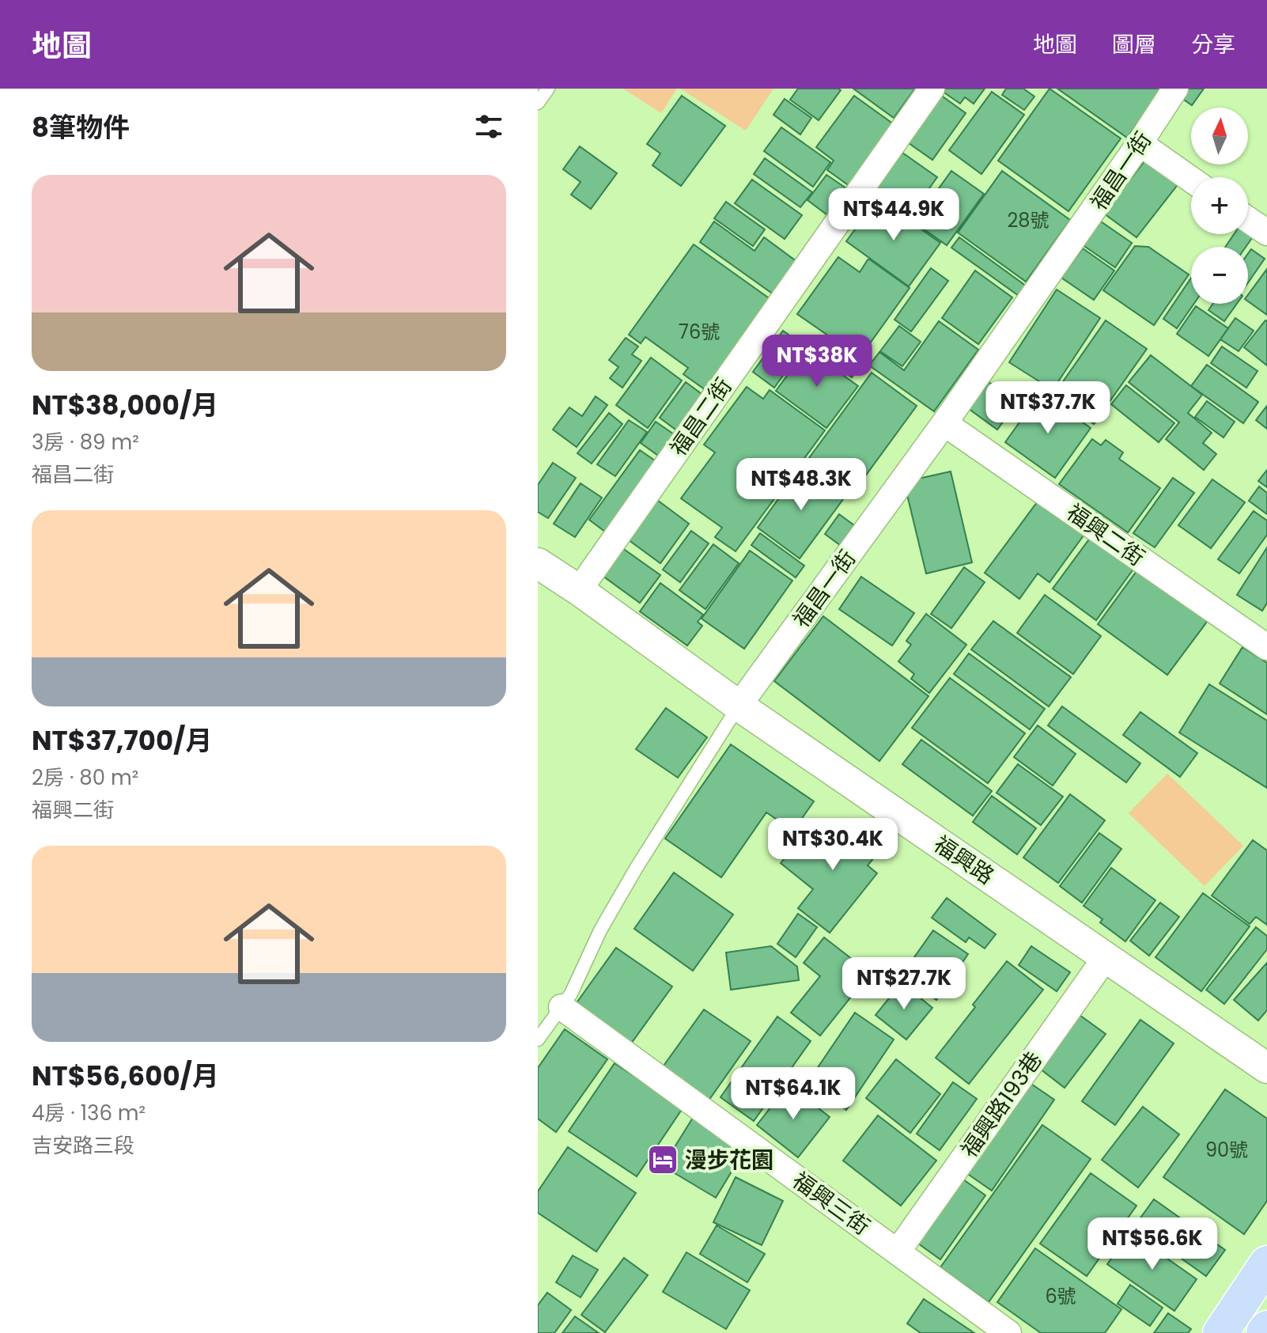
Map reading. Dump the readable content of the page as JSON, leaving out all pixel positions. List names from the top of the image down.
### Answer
{
  "streets": {
    "street": [
      "福昌一街",
      "福昌二街",
      "福興二街",
      "福興路",
      "福興路193巷",
      "福興三街"
    ]
  },
  "crossings": [
    ["福昌一街", "福興二街"],
    ["福昌一街", "福興路"],
    ["福昌一街", "福興三街"],
    ["福昌二街", "福興路"],
    ["福興路", "福興路193巷"],
    ["福興路193巷", "福興三街"]
  ],
  "places": {
    "hotel": ["漫步花園"]
  },
  "house_numbers": [
    "28號",
    "76號",
    "90號",
    "6號"
  ],
  "north": "top",
  "page": {
    "header": "地圖",
    "nav": ["地圖", "圖層", "分享"],
    "heading": "8筆物件",
    "map_buttons": ["+", "−"],
    "list": [
      {
        "name": "NT$38,000/月",
        "note": "3房 · 89 m² · 福昌二街"
      },
      {
        "name": "NT$37,700/月",
        "note": "2房 · 80 m² · 福興二街"
      },
      {
        "name": "NT$56,600/月",
        "note": "4房 · 136 m² · 吉安路三段"
      }
    ],
    "price": [
      "NT$44.9K",
      "NT$38K",
      "NT$37.7K",
      "NT$48.3K",
      "NT$30.4K",
      "NT$27.7K",
      "NT$64.1K",
      "NT$56.6K"
    ]
  }
}
